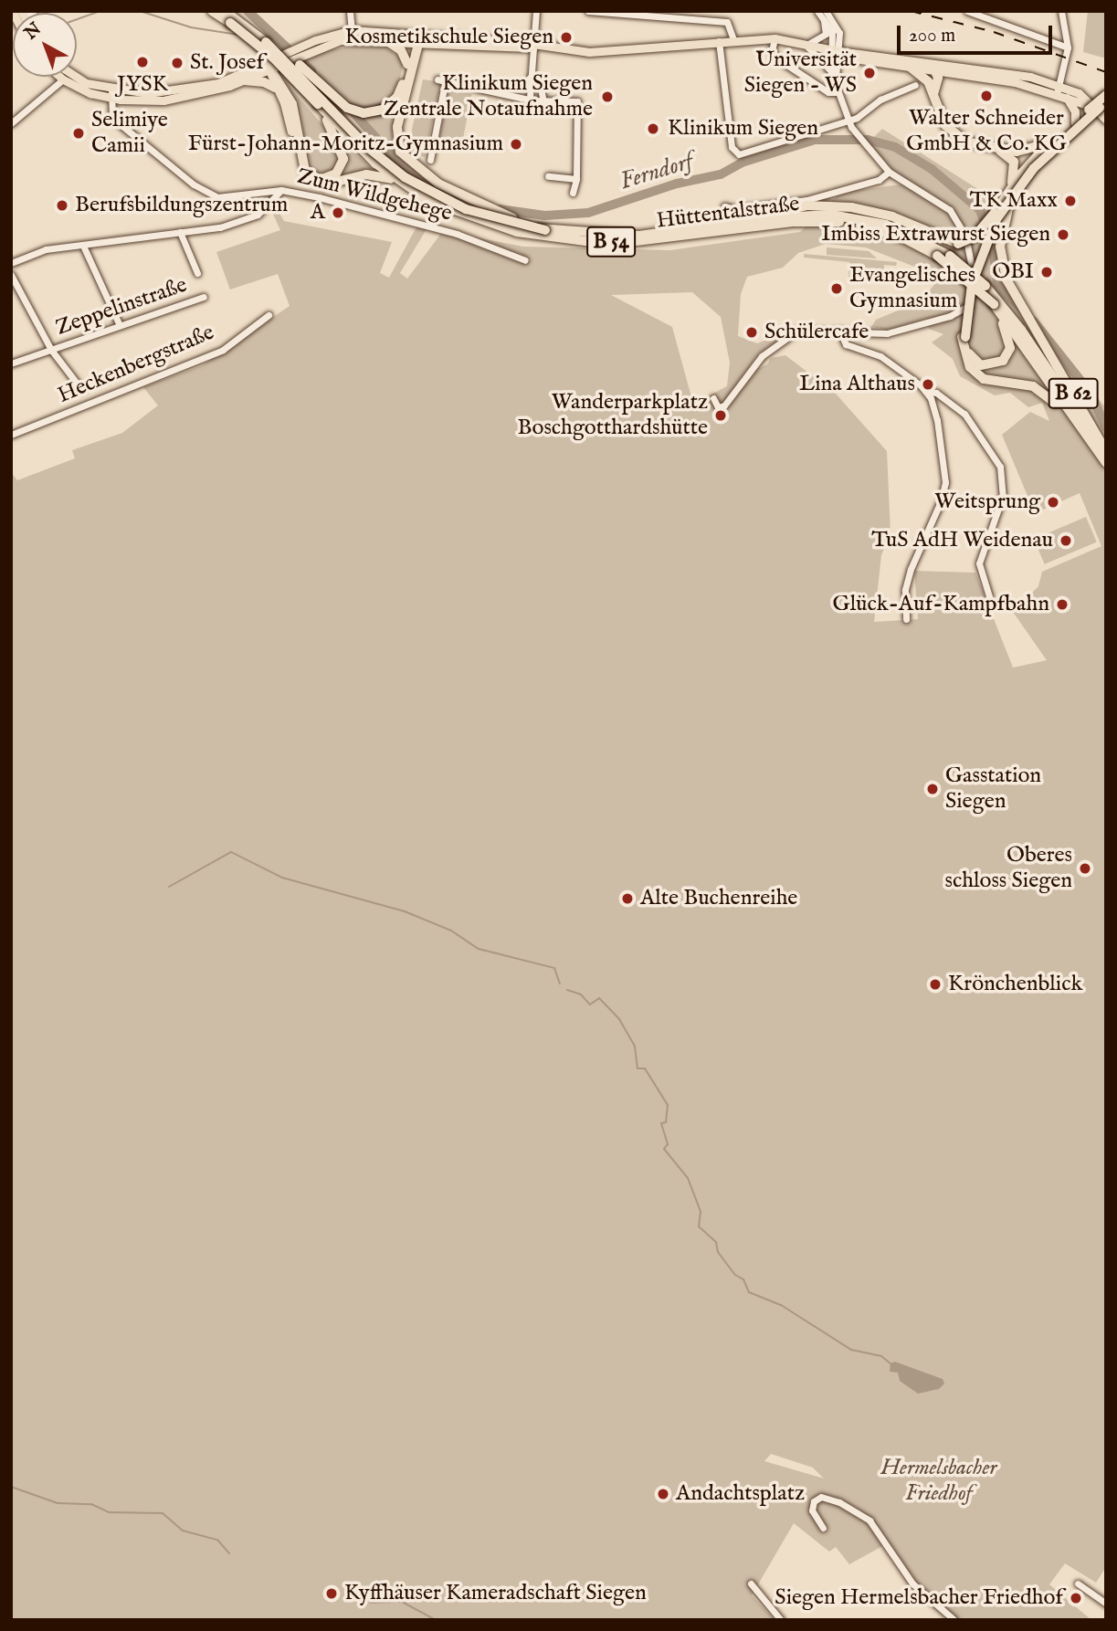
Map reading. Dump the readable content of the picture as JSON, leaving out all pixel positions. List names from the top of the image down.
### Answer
{
  "streets": {
    "highway": ["Hüttentalstraße", "B 54", "B 62"],
    "street": ["Zum Wildgehege", "Zeppelinstraße", "Heckenbergstraße"]
  },
  "crossings": [
    ["Hüttentalstraße", "B 54"],
    ["Hüttentalstraße", "B 62"],
    ["B 54", "B 62"]
  ],
  "water": ["Ferndorf"],
  "parks": ["Hermelsbacher Friedhof"],
  "places": [
    "Kosmetikschule Siegen",
    "JYSK",
    "St. Josef",
    "Universität Siegen - WS",
    "Walter Schneider GmbH & Co. KG",
    "Klinikum Siegen Zentrale Notaufnahme",
    "Klinikum Siegen",
    "Selimiye Camii",
    "Fürst-Johann-Moritz-Gymnasium",
    "TK Maxx",
    "Berufsbildungszentrum",
    "A",
    "Imbiss Extrawurst Siegen",
    "OBI",
    "Evangelisches Gymnasium",
    "Schülercafe",
    "Lina Althaus",
    "Wanderparkplatz Boschgotthardshütte",
    "Weitsprung",
    "TuS AdH Weidenau",
    "Glück-Auf-Kampfbahn",
    "Gasstation Siegen",
    "Oberes schloss Siegen",
    "Alte Buchenreihe",
    "Krönchenblick",
    "Andachtsplatz",
    "Kyffhäuser Kameradschaft Siegen",
    "Siegen Hermelsbacher Friedhof"
  ],
  "scale_bar": "200 m",
  "north": "top left"
}
